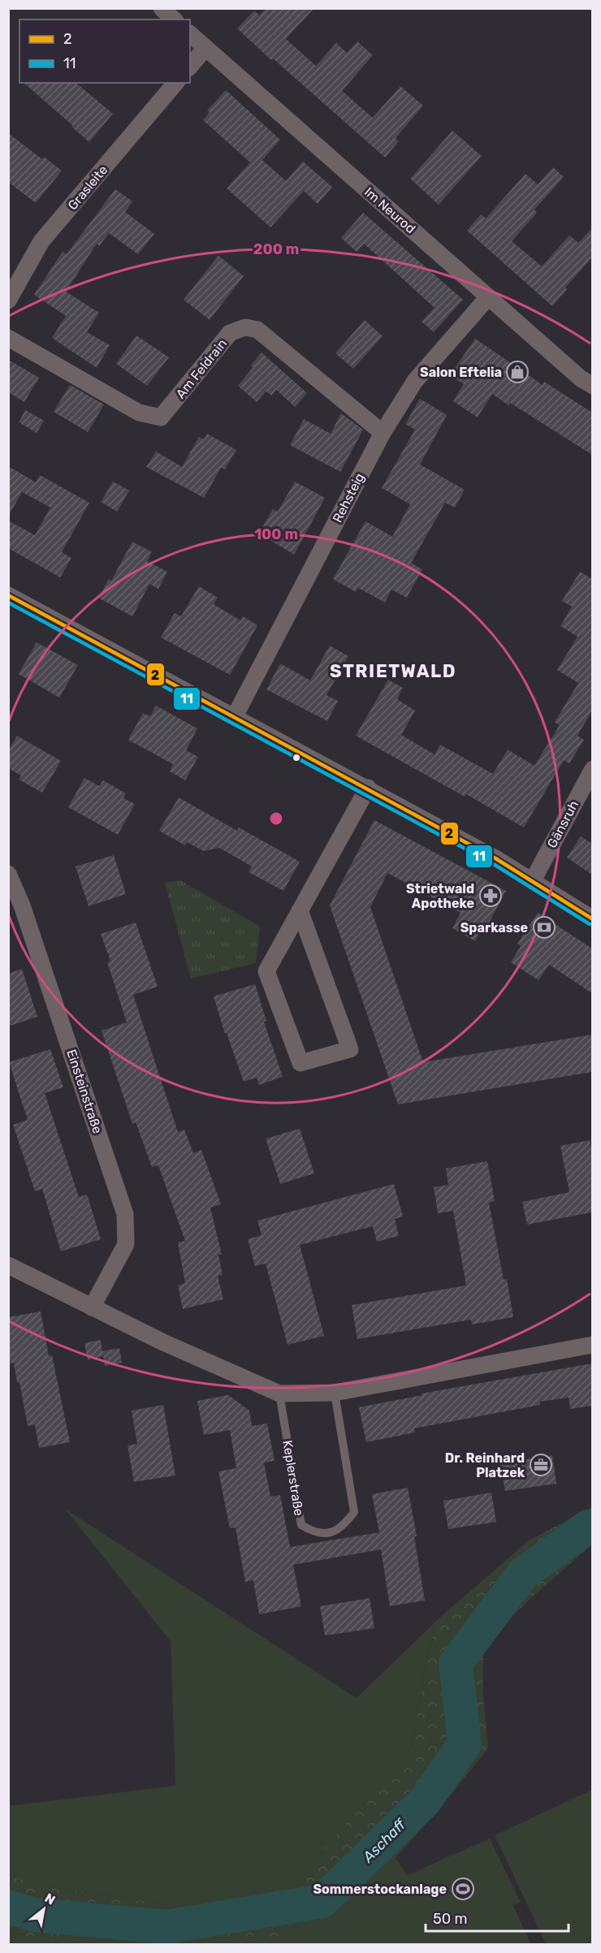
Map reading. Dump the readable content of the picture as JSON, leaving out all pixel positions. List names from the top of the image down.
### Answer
{
  "streets": {
    "street": [
      "Grasleite",
      "Im Neurod",
      "Am Feldrain",
      "Rehsteig",
      "Gänsruh",
      "Einsteinstraße"
    ],
    "lane": ["Keplerstraße"]
  },
  "crossings": [
    ["Im Neurod", "Rehsteig"],
    ["Am Feldrain", "Rehsteig"]
  ],
  "districts": ["STRIETWALD"],
  "water": ["Aschaff"],
  "places": {
    "shop": ["Salon Eftelia"],
    "pharmacy": ["Strietwald Apotheke"],
    "bank": ["Sparkasse"],
    "office": ["Dr. Reinhard Platzek"],
    "sports": ["Sommerstockanlage"]
  },
  "lines": ["transit line 2", "transit line 11"],
  "legend": ["2", "11"],
  "scale_bar": "50 m",
  "north": "top right",
  "rings": ["200 m", "100 m"]
}
